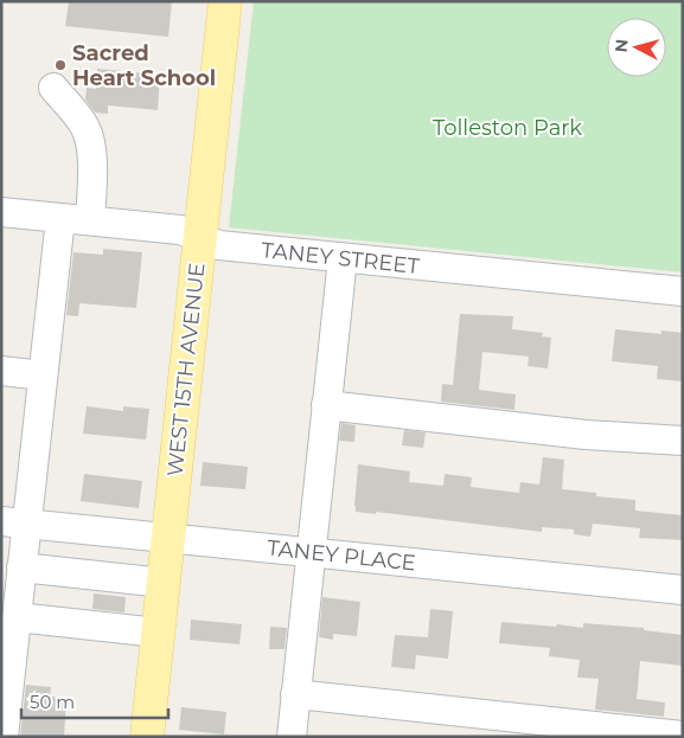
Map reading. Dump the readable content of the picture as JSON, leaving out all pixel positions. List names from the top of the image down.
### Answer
{
  "streets": {
    "main road": ["WEST 15TH AVENUE"],
    "street": ["TANEY STREET", "TANEY PLACE"]
  },
  "crossings": [
    ["TANEY STREET", "WEST 15TH AVENUE"],
    ["WEST 15TH AVENUE", "TANEY PLACE"]
  ],
  "parks": ["Tolleston Park"],
  "places": ["Sacred Heart School"],
  "scale_bar": "50 m",
  "north": "left"
}
